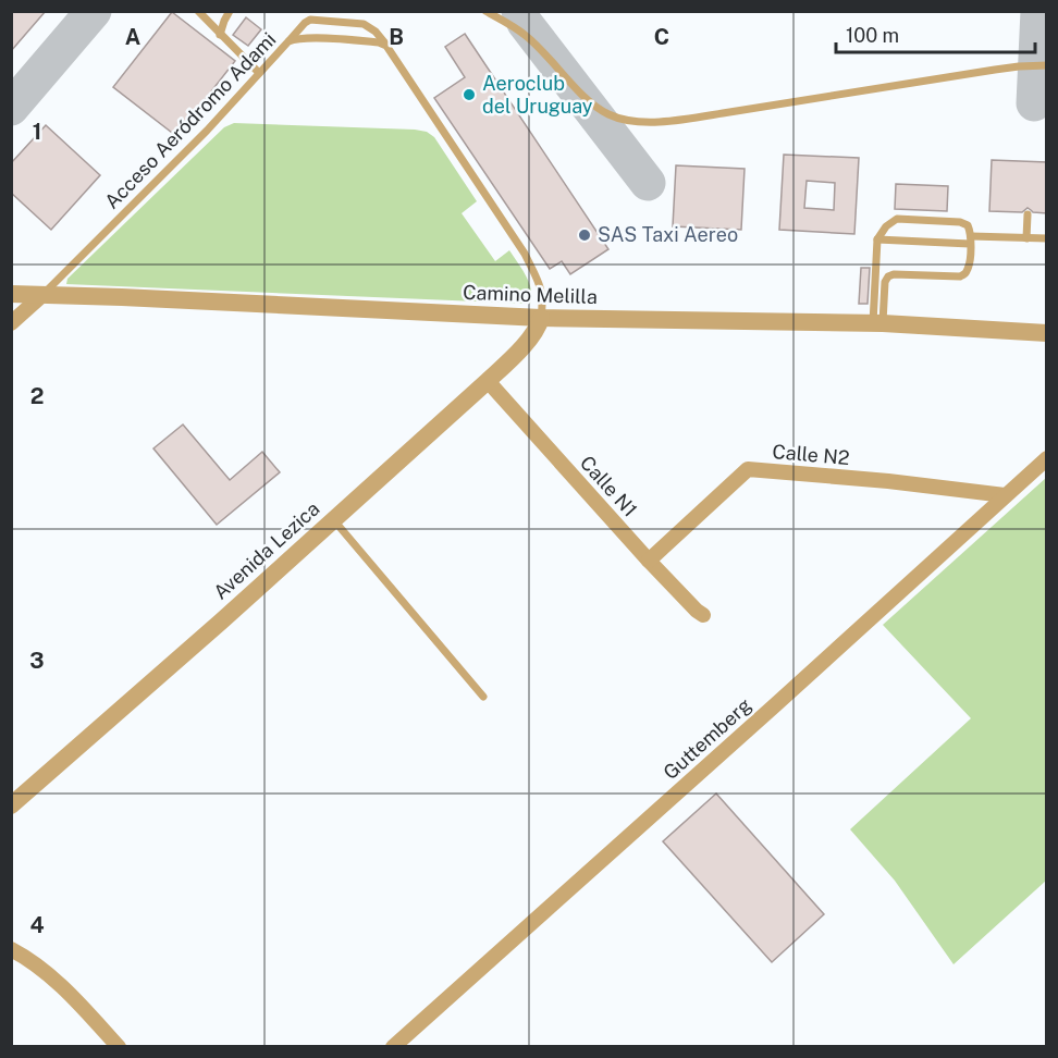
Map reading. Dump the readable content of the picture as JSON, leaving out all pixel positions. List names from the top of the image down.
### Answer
{
  "streets": {
    "street": [
      "Camino Melilla",
      "Calle N2",
      "Calle N1",
      "Avenida Lezica",
      "Guttemberg"
    ],
    "lane": ["Acceso Aeródromo Adami"]
  },
  "crossings": [
    ["Acceso Aeródromo Adami", "Camino Melilla"],
    ["Camino Melilla", "Avenida Lezica"],
    ["Calle N2", "Calle N1"],
    ["Calle N2", "Guttemberg"],
    ["Calle N1", "Avenida Lezica"]
  ],
  "places": ["Aeroclub del Uruguay", "SAS Taxi Aereo"],
  "scale_bar": "100 m",
  "grid": {
    "columns": ["A", "B", "C"],
    "rows": [
      "1",
      "2",
      "3",
      "4"
    ]
  }
}
